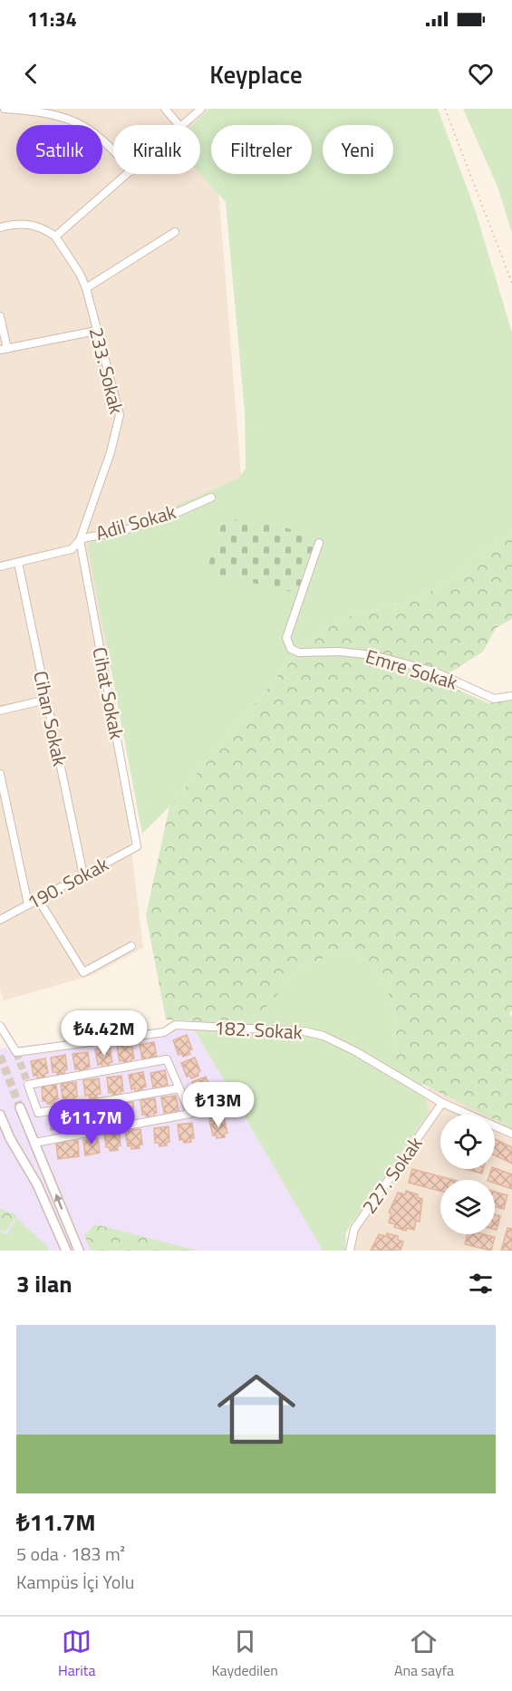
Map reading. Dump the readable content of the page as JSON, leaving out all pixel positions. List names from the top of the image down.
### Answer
{
  "streets": {
    "street": [
      "233. Sokak",
      "Adil Sokak",
      "Emre Sokak",
      "Cihat Sokak",
      "Cihan Sokak",
      "190. Sokak",
      "182. Sokak",
      "227. Sokak"
    ]
  },
  "crossings": [
    ["233. Sokak", "Adil Sokak"],
    ["233. Sokak", "Cihat Sokak"],
    ["Adil Sokak", "Cihat Sokak"],
    ["Adil Sokak", "Cihan Sokak"],
    ["Cihat Sokak", "190. Sokak"],
    ["Cihan Sokak", "190. Sokak"],
    ["182. Sokak", "227. Sokak"]
  ],
  "page": {
    "status": "11:34",
    "header": "Keyplace",
    "chip": [
      "Satılık",
      "Kiralık",
      "Filtreler",
      "Yeni"
    ],
    "price": ["₺4.42M", "₺13M", "₺11.7M"],
    "heading": "3 ilan",
    "list": [
      {
        "name": "₺11.7M",
        "note": "5 oda · 183 m² · Kampüs İçi Yolu"
      }
    ],
    "tabs": ["Harita", "Kaydedilen", "Ana sayfa"]
  }
}
